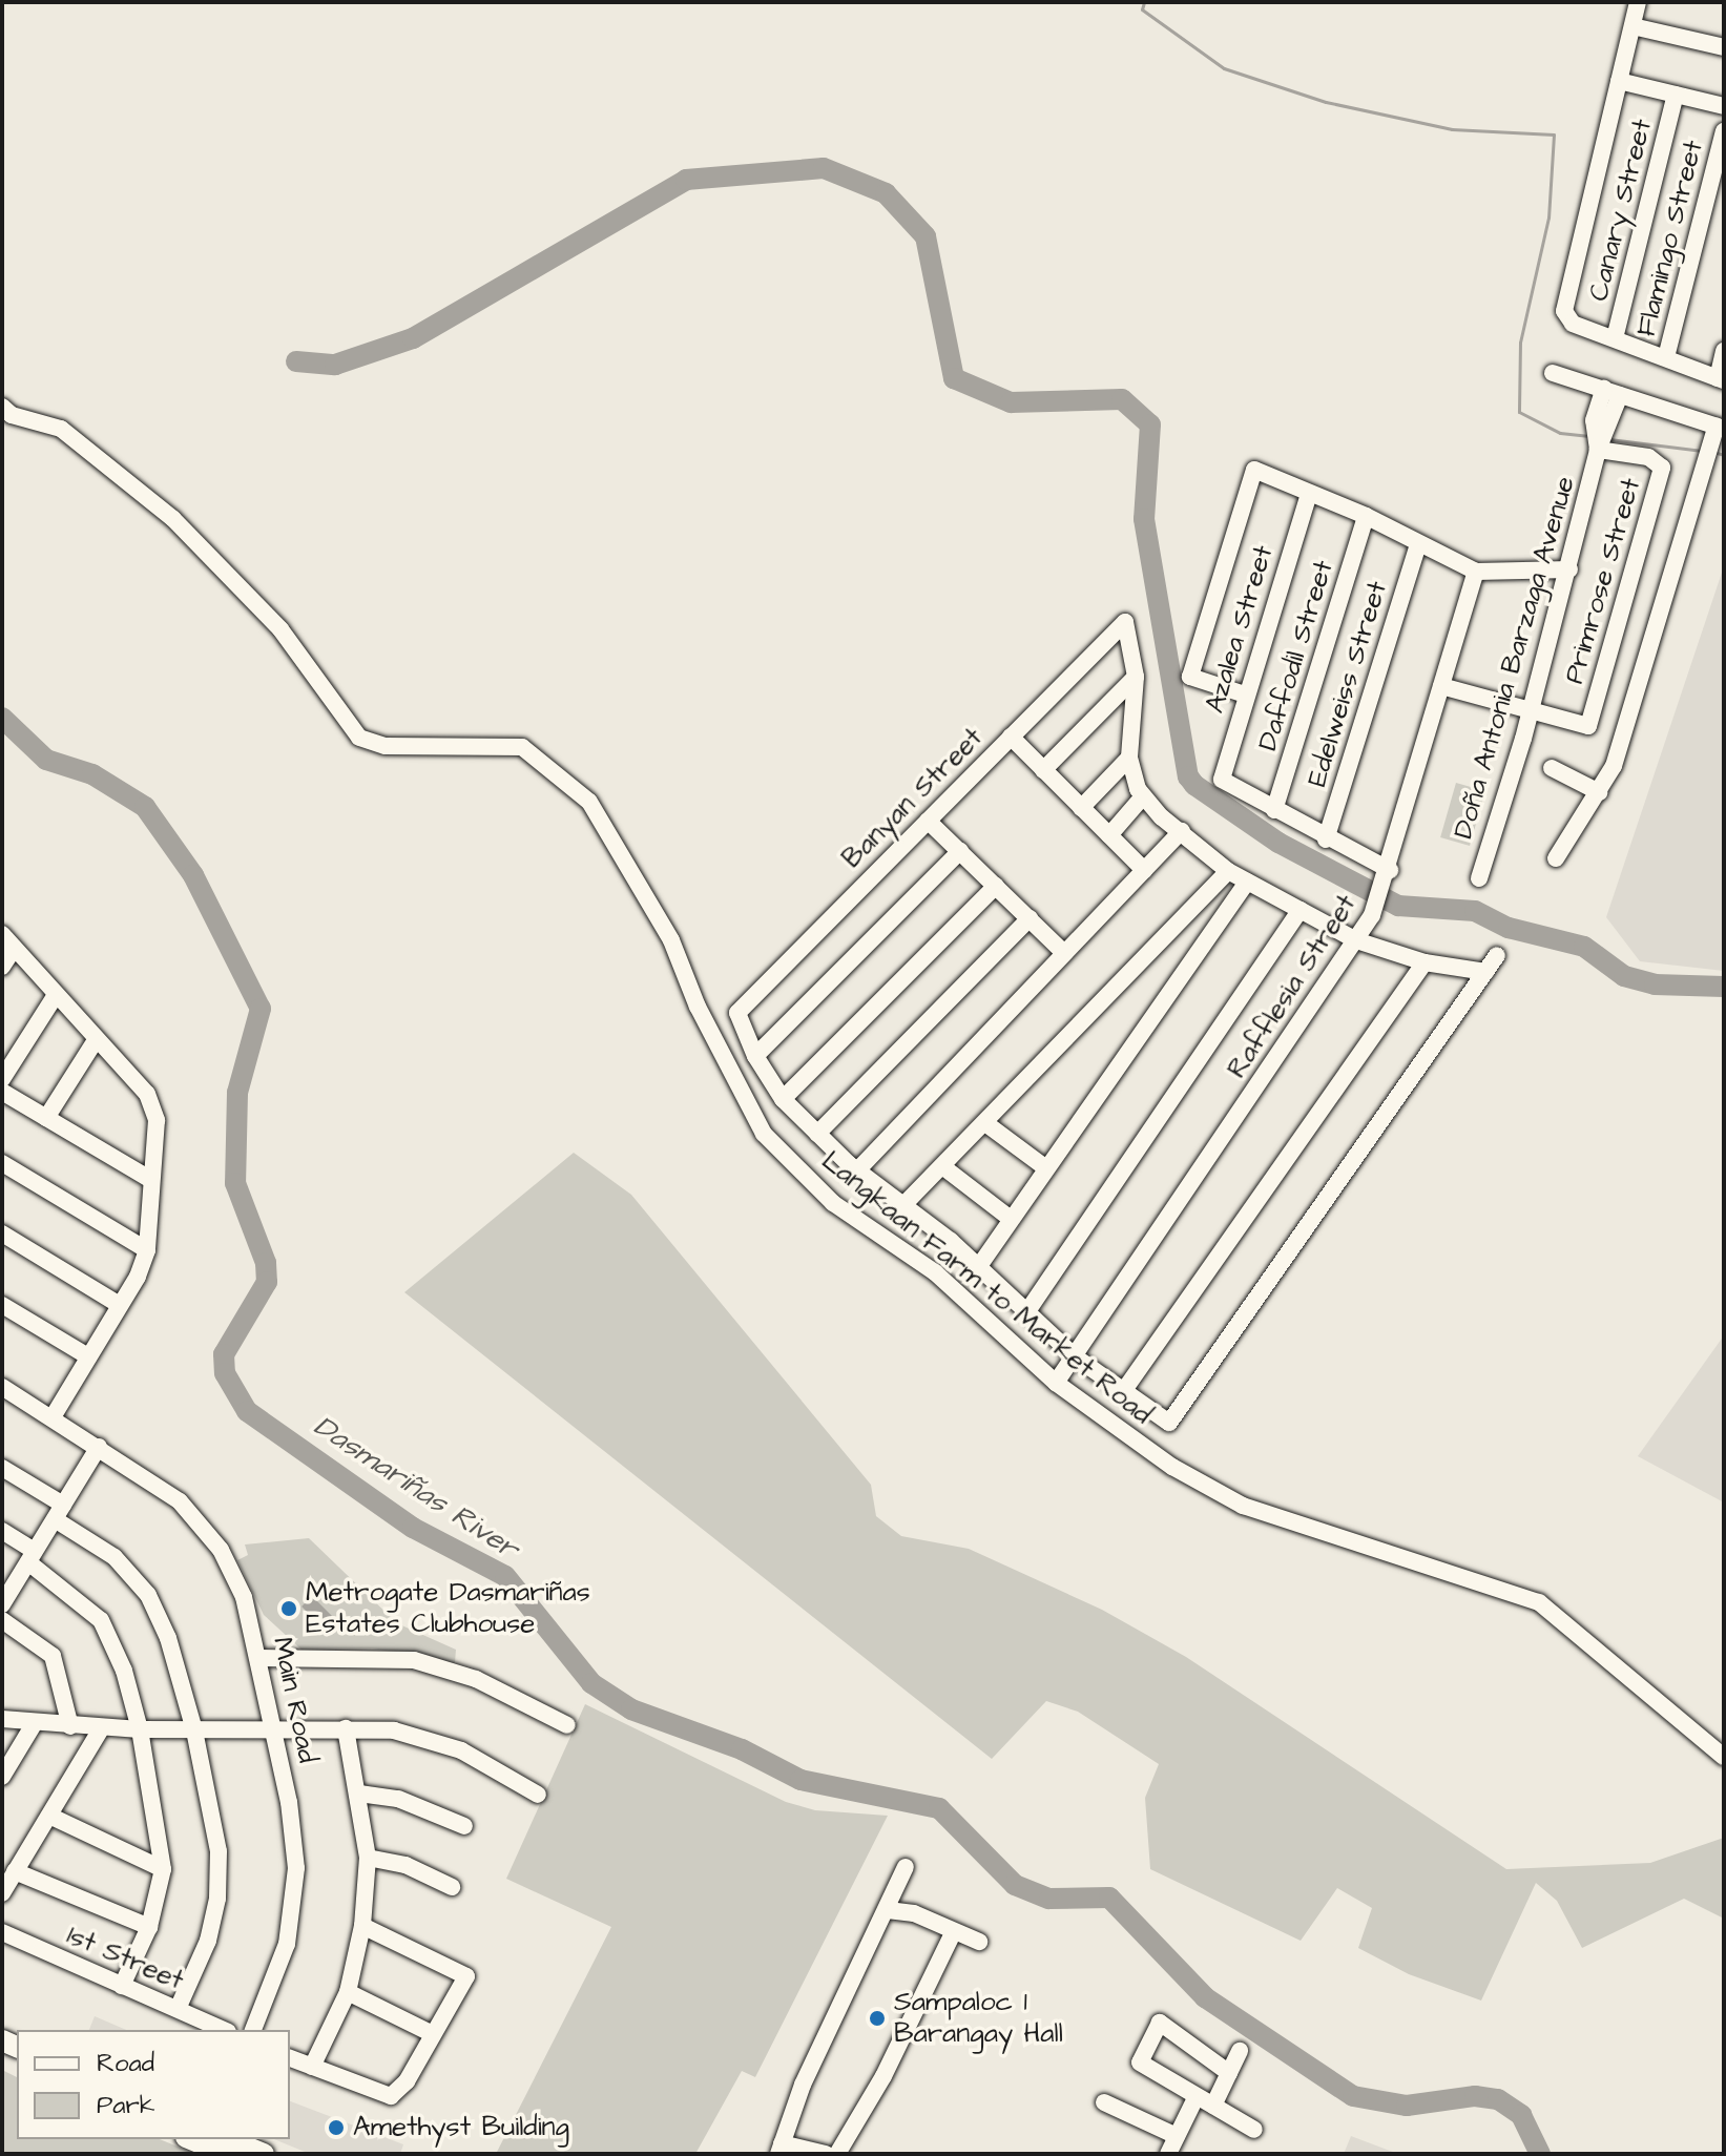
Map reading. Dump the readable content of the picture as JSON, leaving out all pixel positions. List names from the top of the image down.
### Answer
{
  "streets": {
    "street": [
      "Canary Street",
      "Flamingo Street",
      "Primrose Street",
      "Azalea Street",
      "Daffodil Street",
      "Doña Antonia Barzaga Avenue",
      "Edelweiss Street",
      "Banyan Street",
      "Rafflesia Street",
      "Langkaan Farm to Market Road",
      "Main Road",
      "1st Street"
    ]
  },
  "crossings": [
    ["Primrose Street", "Doña Antonia Barzaga Avenue"],
    ["Azalea Street", "Daffodil Street"],
    ["Rafflesia Street", "Langkaan Farm to Market Road"]
  ],
  "water": ["Dasmariñas River"],
  "places": ["Metrogate Dasmariñas Estates Clubhouse", "Sampaloc 1 Barangay Hall", "Amethyst Building"],
  "legend": ["Road", "Park"]
}
